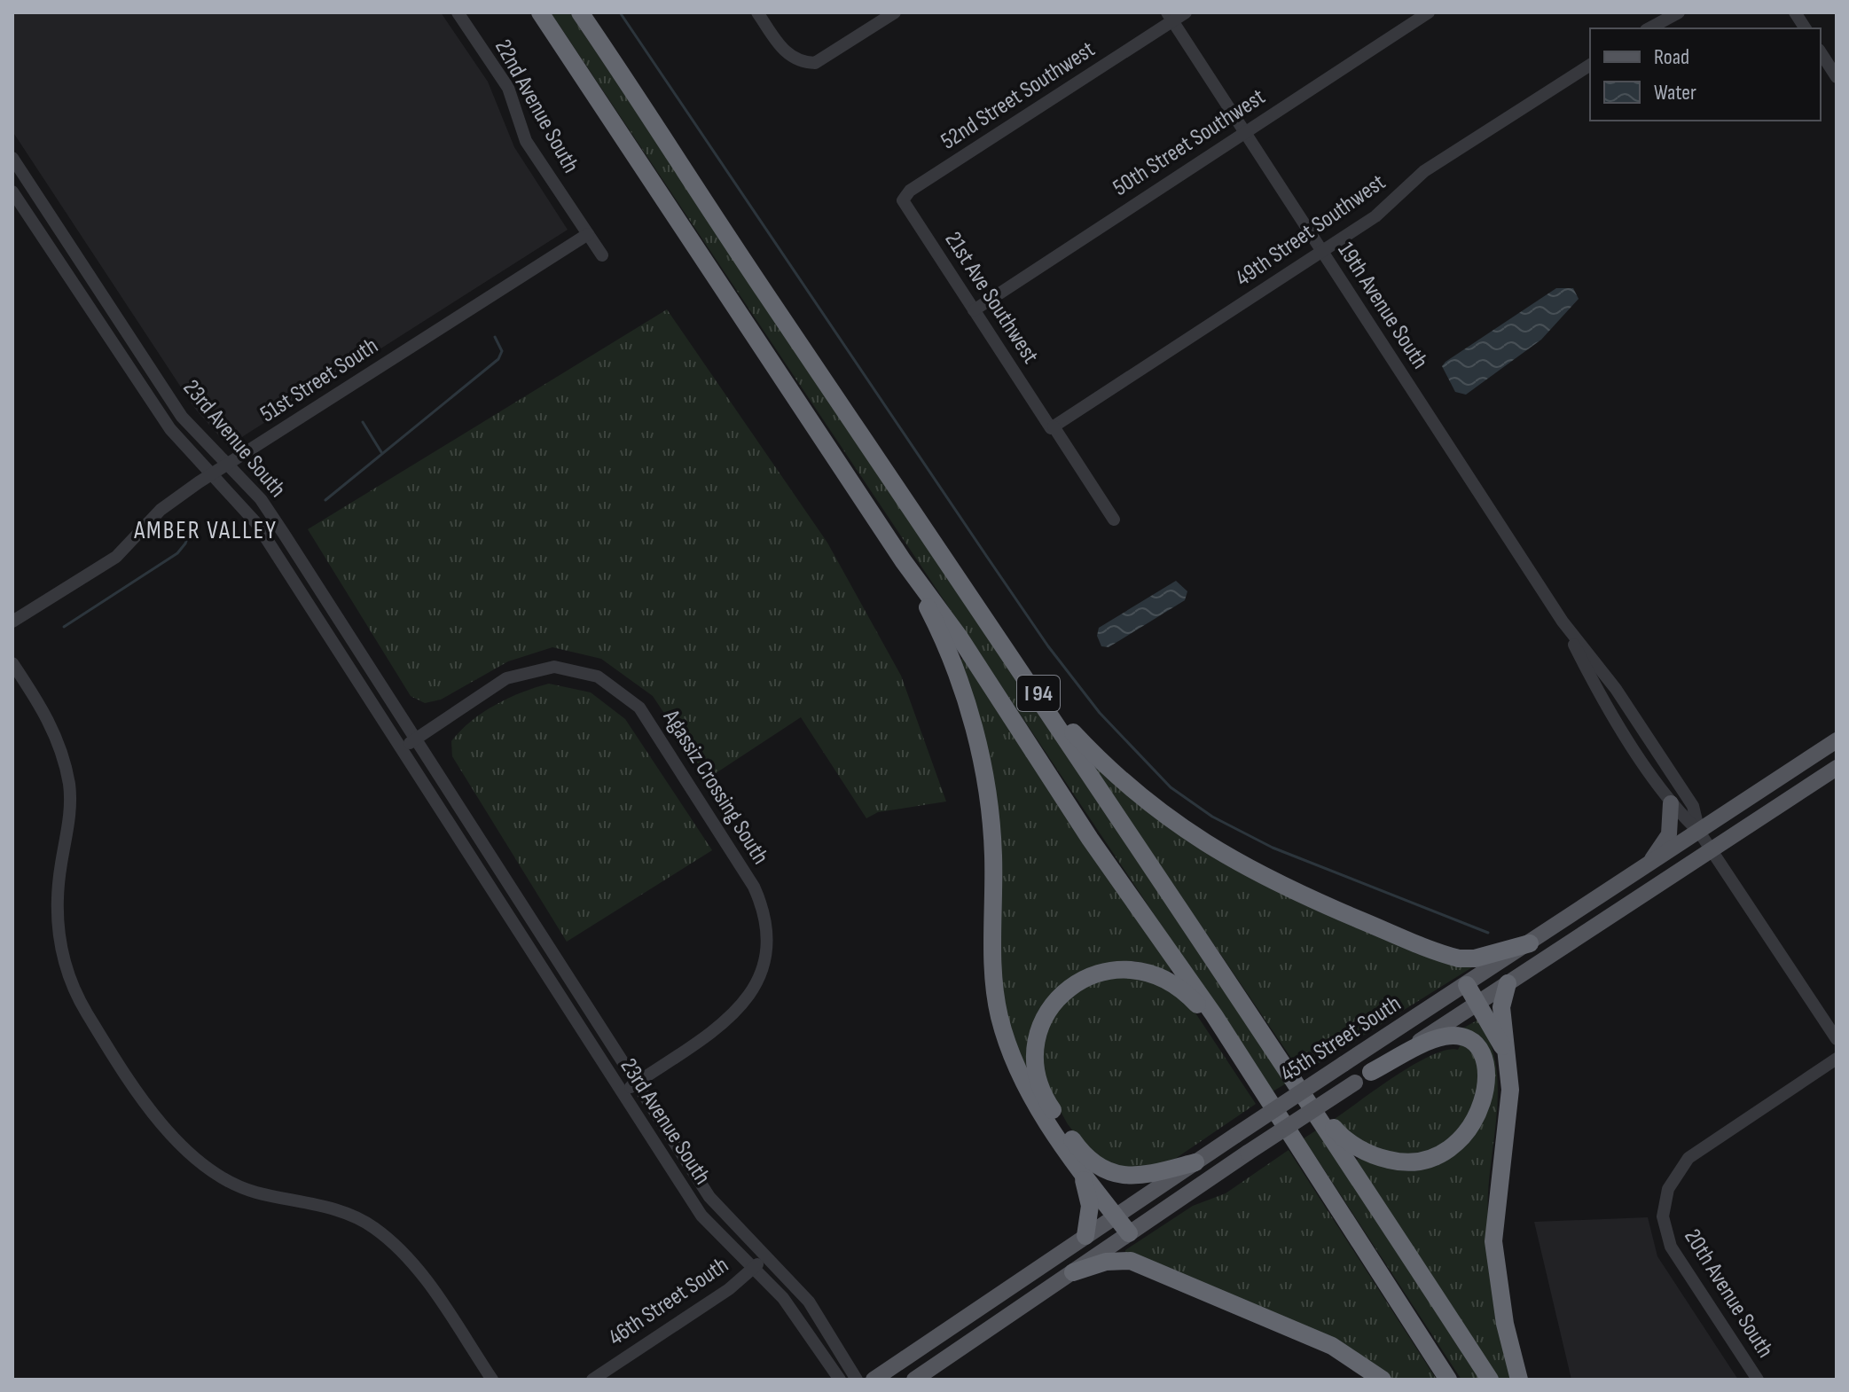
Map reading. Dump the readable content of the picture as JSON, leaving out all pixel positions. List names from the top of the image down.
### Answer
{
  "streets": {
    "highway": ["I 94"],
    "main road": ["45th Street South"],
    "street": [
      "52nd Street Southwest",
      "22nd Avenue South",
      "50th Street Southwest",
      "49th Street Southwest",
      "21st Ave Southwest",
      "19th Avenue South",
      "51st Street South",
      "23rd Avenue South",
      "Agassiz Crossing South",
      "20th Avenue South",
      "46th Street South"
    ]
  },
  "crossings": [
    ["52nd Street Southwest", "21st Ave Southwest"],
    ["52nd Street Southwest", "19th Avenue South"],
    ["22nd Avenue South", "51st Street South"],
    ["50th Street Southwest", "21st Ave Southwest"],
    ["50th Street Southwest", "19th Avenue South"],
    ["49th Street Southwest", "21st Ave Southwest"],
    ["49th Street Southwest", "19th Avenue South"],
    ["19th Avenue South", "45th Street South"],
    ["51st Street South", "23rd Avenue South"],
    ["23rd Avenue South", "Agassiz Crossing South"],
    ["23rd Avenue South", "46th Street South"]
  ],
  "districts": ["AMBER VALLEY"],
  "legend": ["Road", "Water"]
}
